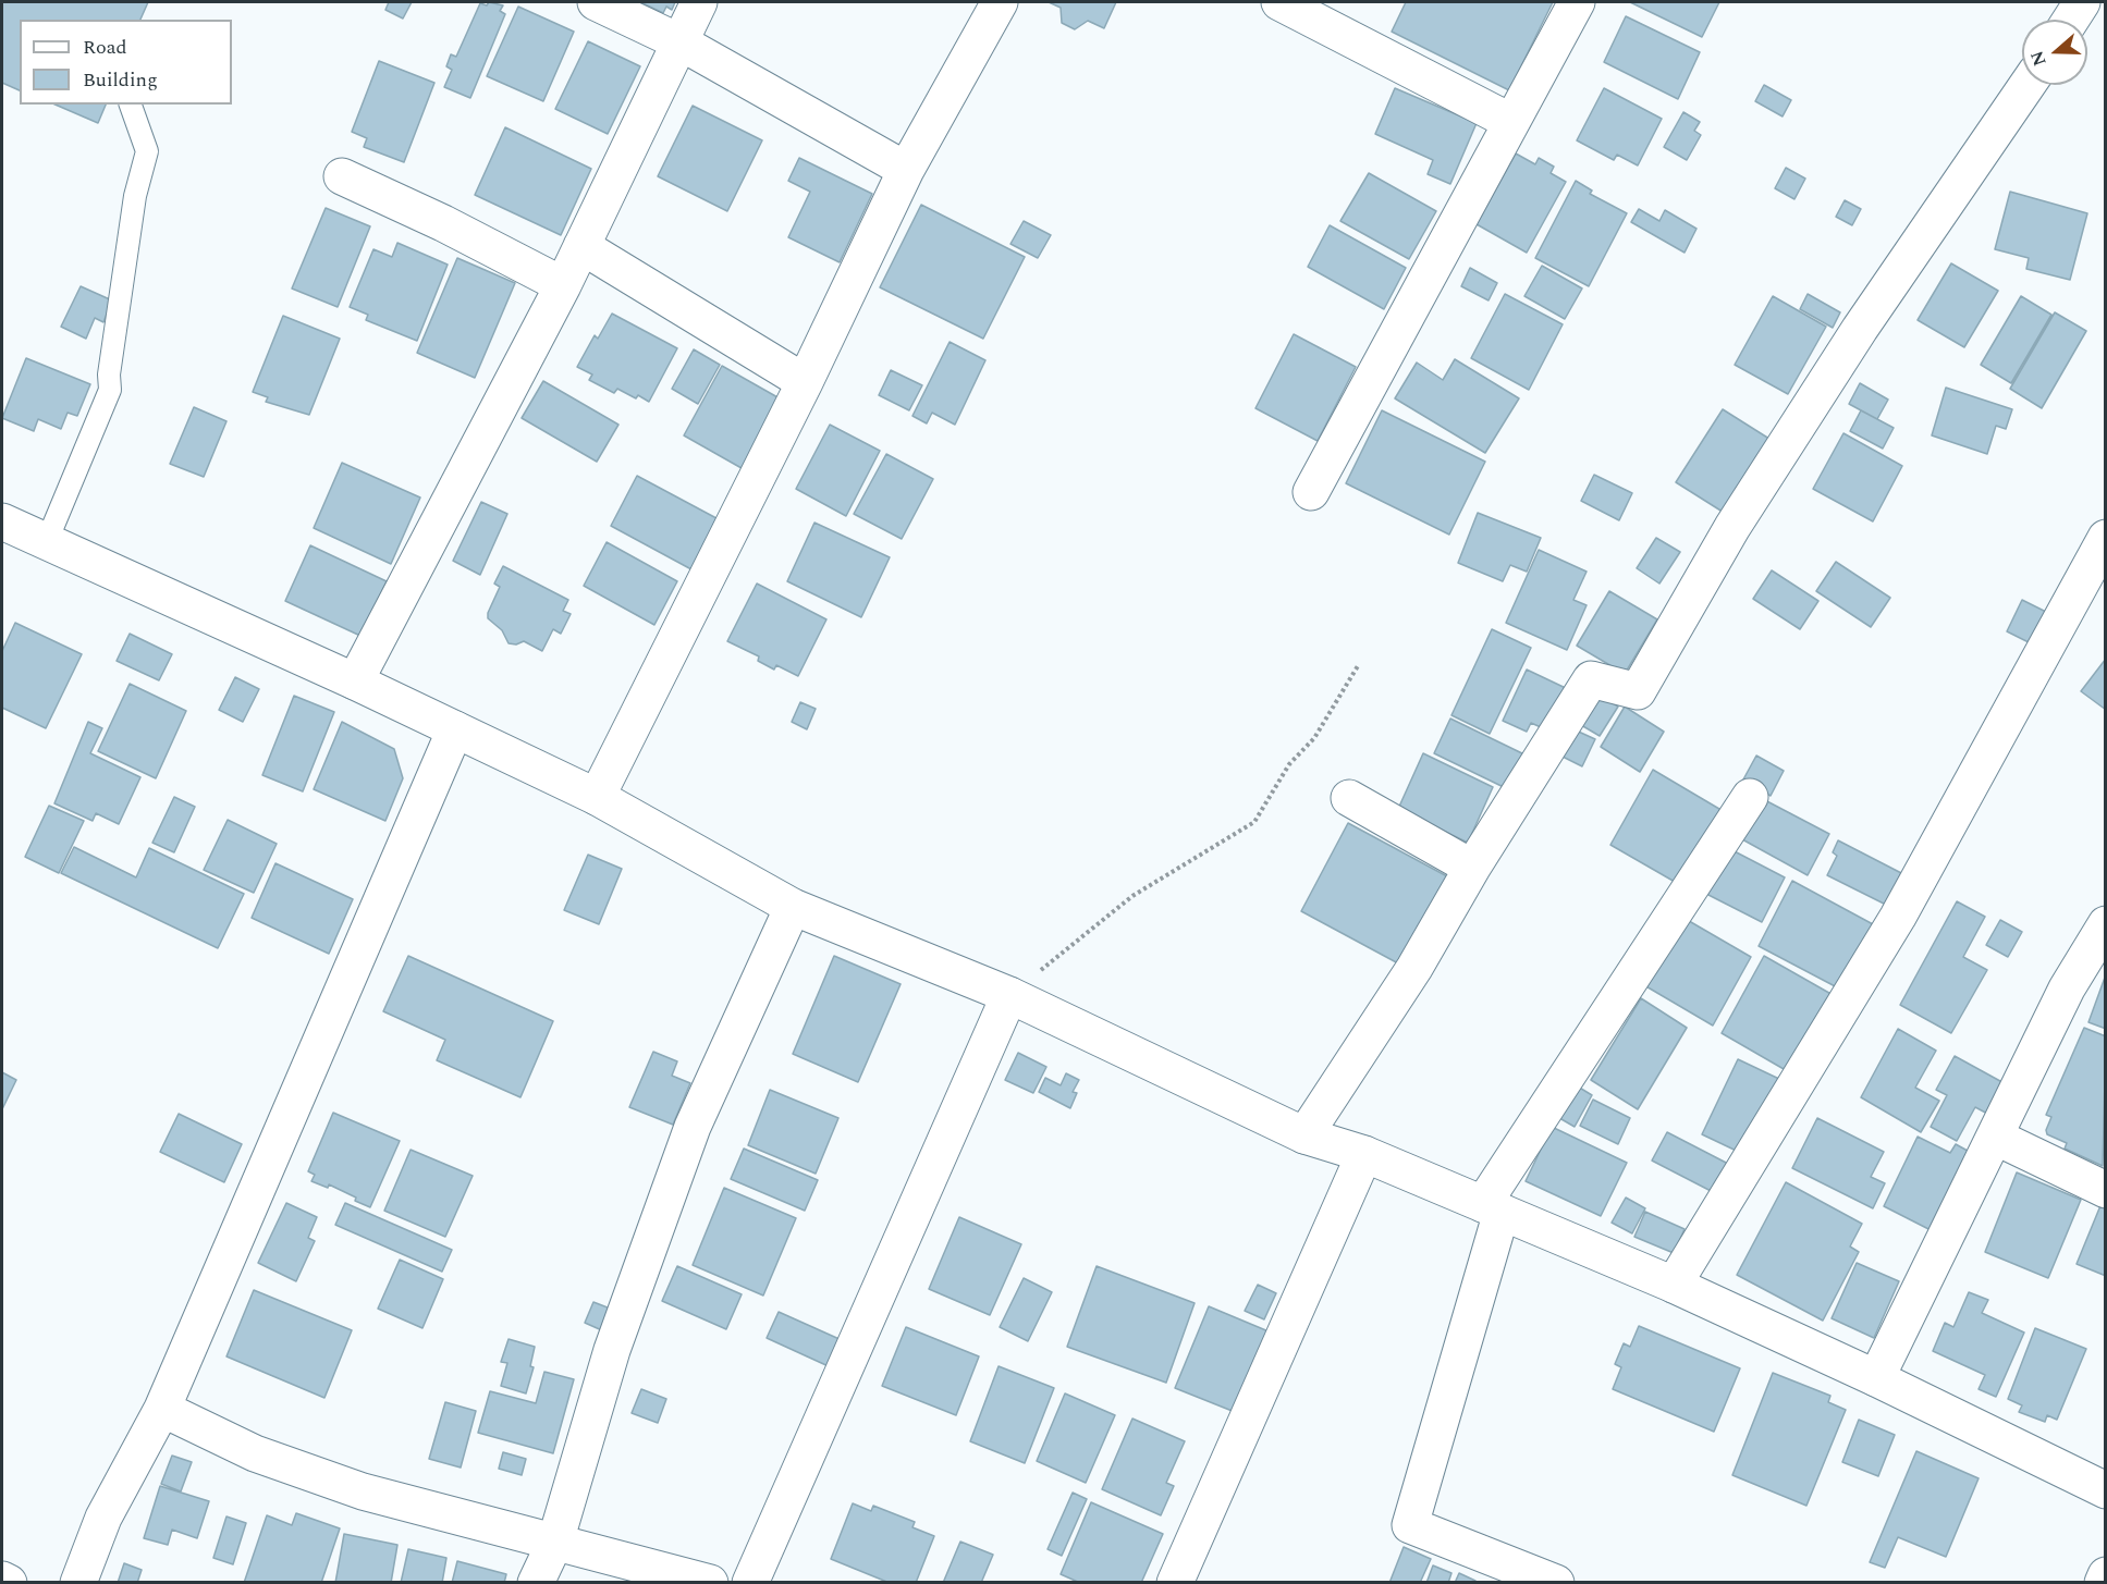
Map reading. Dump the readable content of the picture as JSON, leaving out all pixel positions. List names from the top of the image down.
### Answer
{
  "legend": ["Road", "Building"],
  "north": "left"
}
